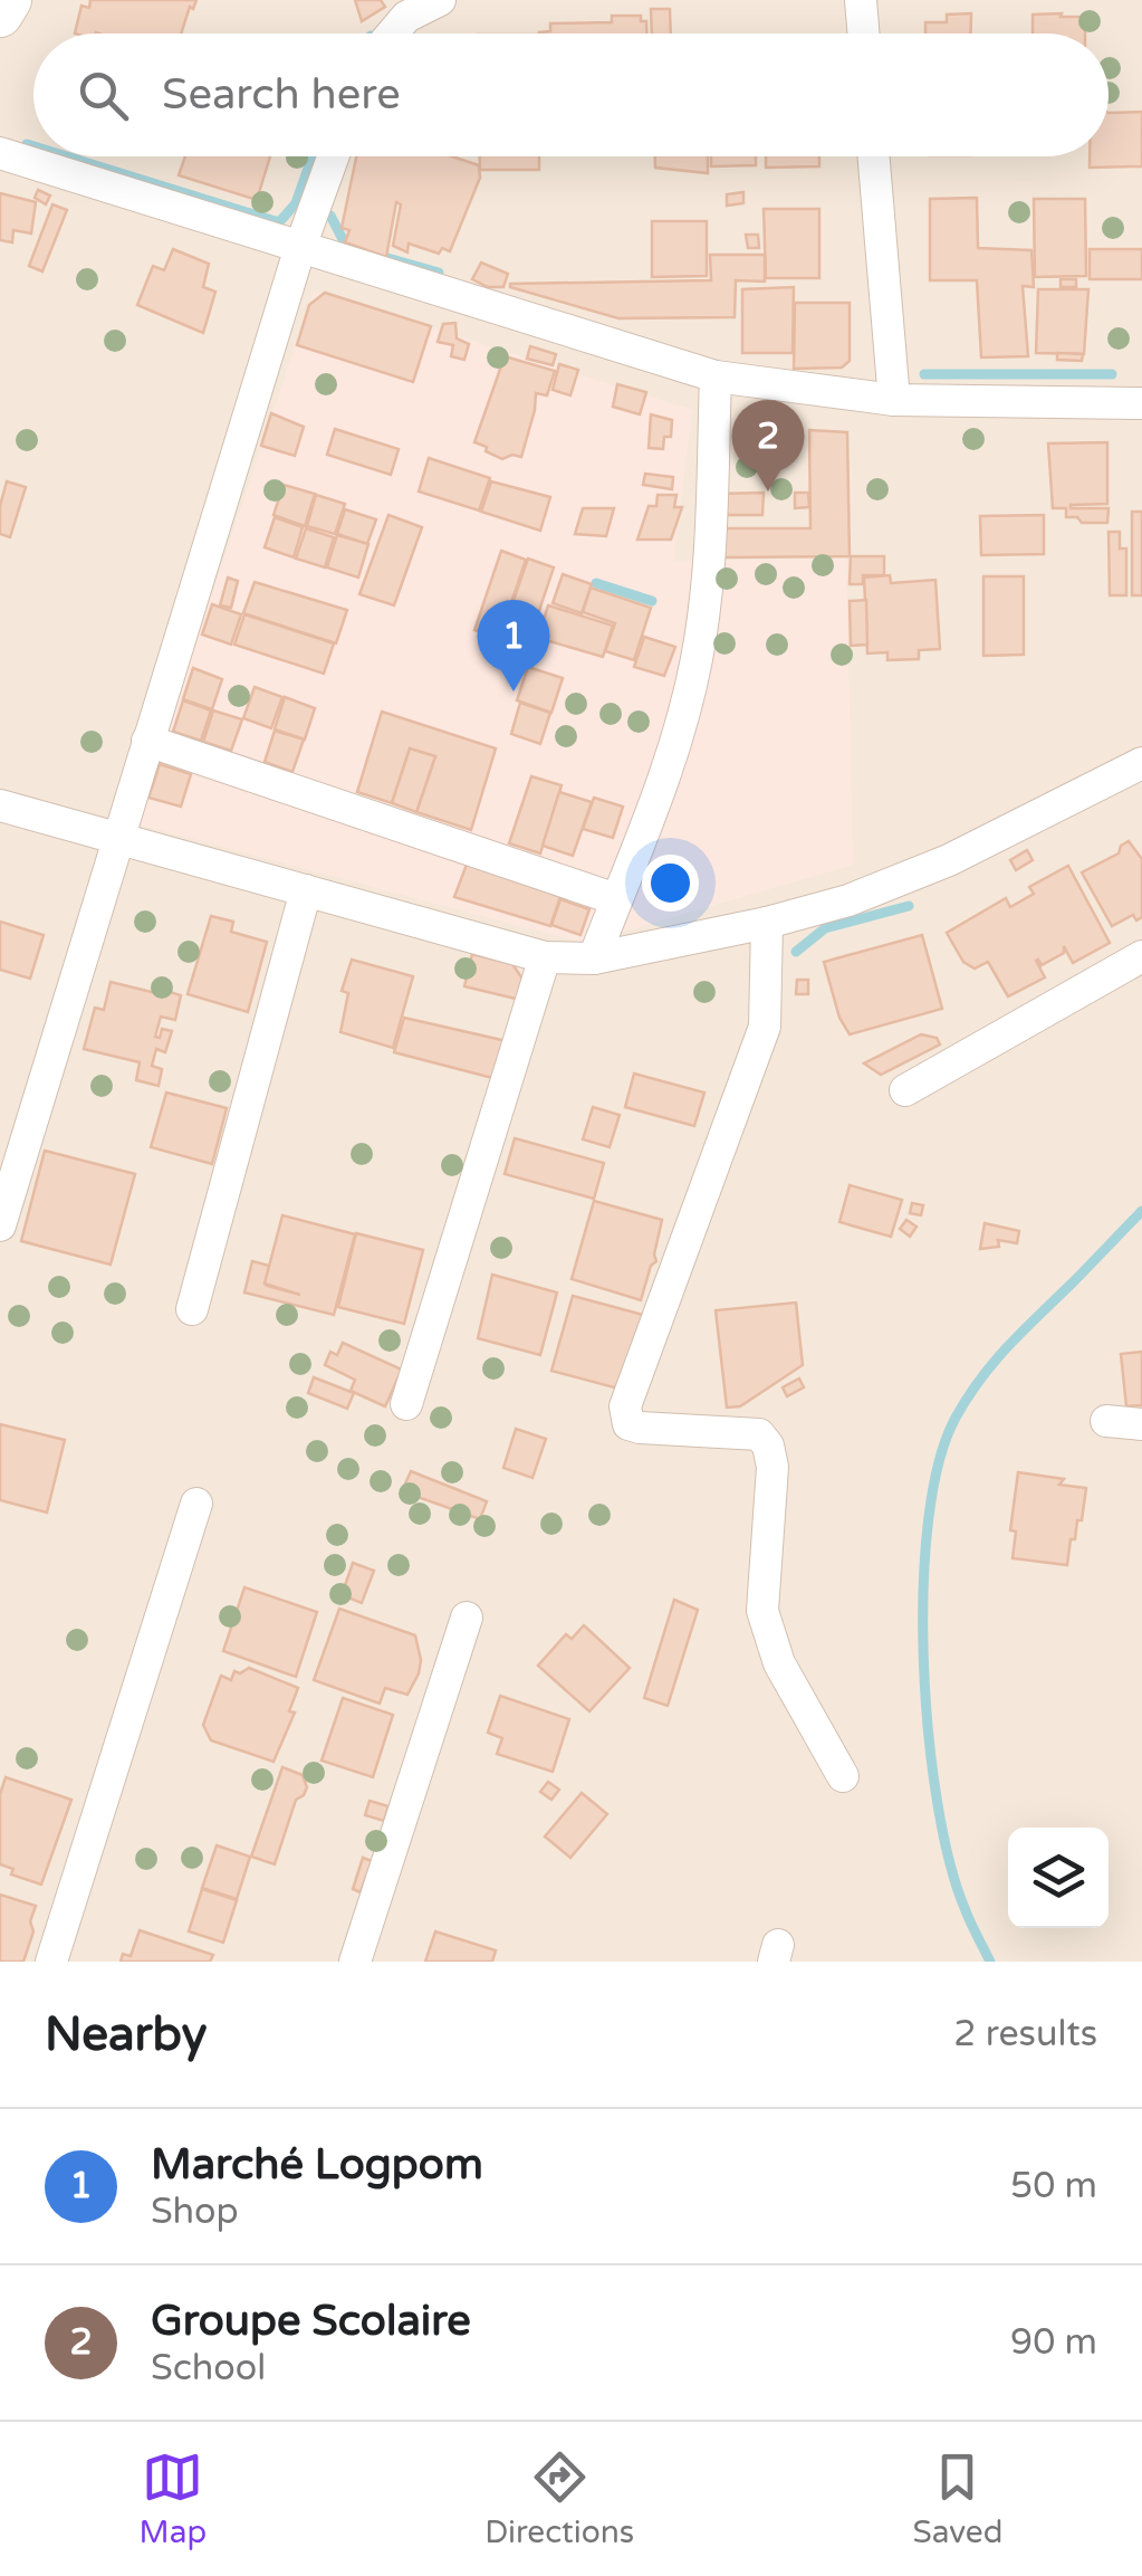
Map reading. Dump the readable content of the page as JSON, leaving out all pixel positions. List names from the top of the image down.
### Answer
{
  "page": {
    "search": "Search here",
    "pins": ["2", "1"],
    "heading": ["Nearby", "2 results"],
    "list": [
      {
        "mark": "1",
        "name": "Marché Logpom",
        "note": "Shop",
        "value": "50 m"
      },
      {
        "mark": "2",
        "name": "Groupe Scolaire",
        "note": "School",
        "value": "90 m"
      }
    ],
    "nav": ["Map", "Directions", "Saved"]
  }
}
